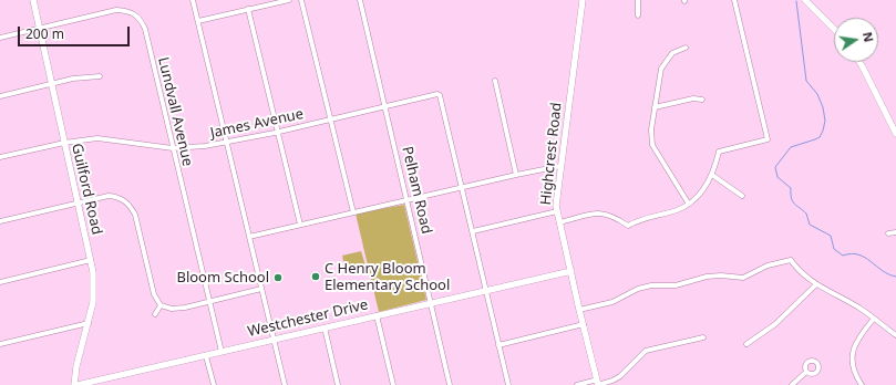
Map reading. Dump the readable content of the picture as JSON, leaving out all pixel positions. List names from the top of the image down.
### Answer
{
  "streets": {
    "street": [
      "Lundvall Avenue",
      "James Avenue",
      "Highcrest Road",
      "Guilford Road",
      "Pelham Road",
      "Westchester Drive"
    ]
  },
  "crossings": [
    ["Lundvall Avenue", "James Avenue"],
    ["Lundvall Avenue", "Guilford Road"],
    ["Lundvall Avenue", "Westchester Drive"],
    ["James Avenue", "Guilford Road"],
    ["James Avenue", "Pelham Road"],
    ["Highcrest Road", "Westchester Drive"],
    ["Guilford Road", "Westchester Drive"],
    ["Pelham Road", "Westchester Drive"]
  ],
  "places": ["C Henry Bloom Elementary School", "Bloom School"],
  "scale_bar": "200 m",
  "north": "right"
}
